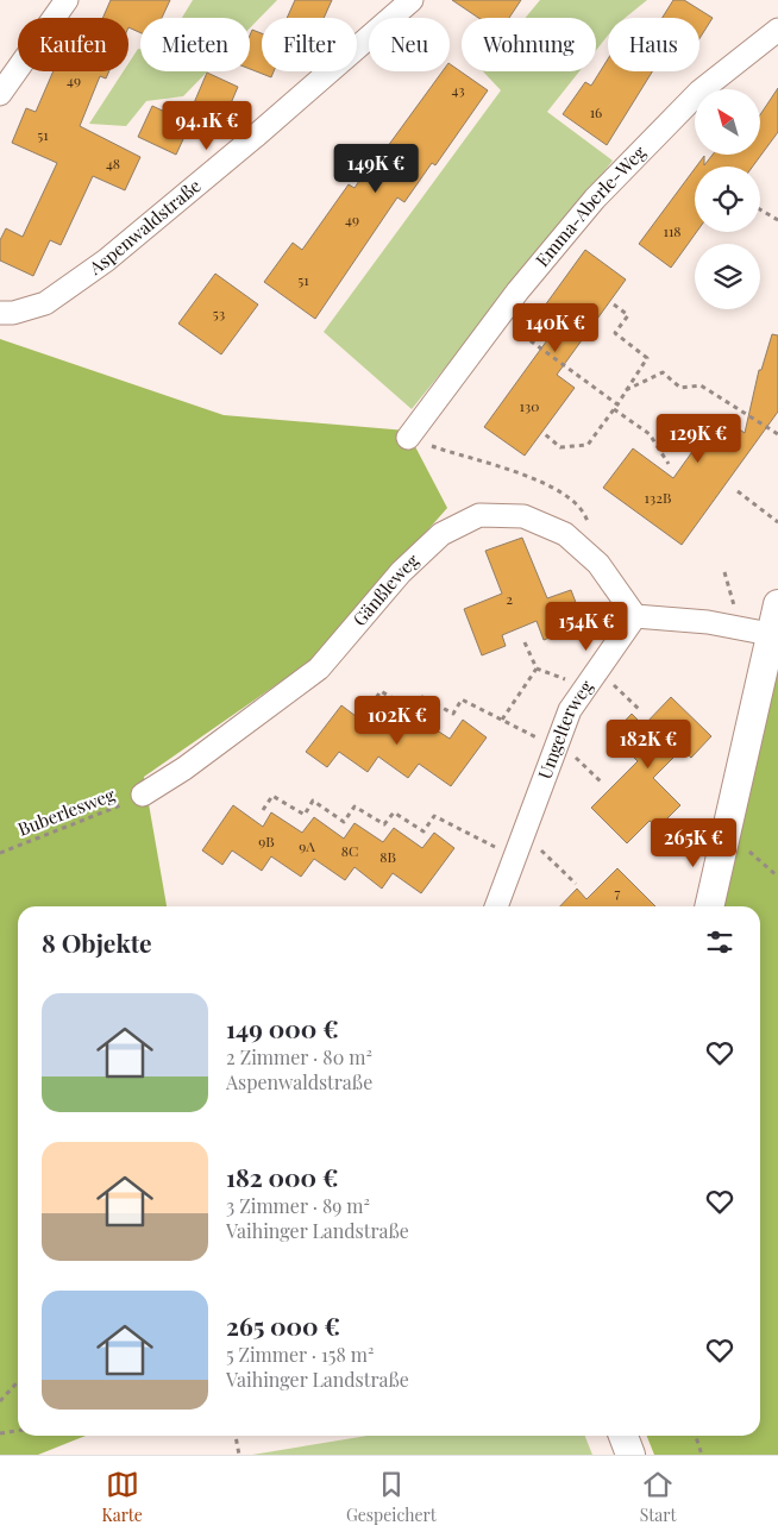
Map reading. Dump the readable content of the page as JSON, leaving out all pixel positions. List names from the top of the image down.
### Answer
{
  "streets": {
    "street": [
      "Emma-Aberle-Weg",
      "Aspenwaldstraße",
      "Gänßleweg",
      "Umgelterweg"
    ],
    "path": ["Buberlesweg"]
  },
  "crossings": [
    ["Gänßleweg", "Umgelterweg"],
    ["Gänßleweg", "Buberlesweg"]
  ],
  "house_numbers": [
    "49",
    "43",
    "16",
    "51",
    "48",
    "49",
    "118",
    "51",
    "53",
    "130",
    "132B",
    "2",
    "9B",
    "9A",
    "8C",
    "8B",
    "7"
  ],
  "north": "top left",
  "page": {
    "chip": [
      "Kaufen",
      "Mieten",
      "Filter",
      "Neu",
      "Wohnung",
      "Haus"
    ],
    "price": [
      "94.1K €",
      "149K €",
      "140K €",
      "129K €",
      "154K €",
      "102K €",
      "182K €",
      "265K €"
    ],
    "heading": "8 Objekte",
    "list": [
      {
        "name": "149 000 €",
        "note": "2 Zimmer · 80 m² · Aspenwaldstraße"
      },
      {
        "name": "182 000 €",
        "note": "3 Zimmer · 89 m² · Vaihinger Landstraße"
      },
      {
        "name": "265 000 €",
        "note": "5 Zimmer · 158 m² · Vaihinger Landstraße"
      }
    ],
    "tabs": ["Karte", "Gespeichert", "Start"]
  }
}
